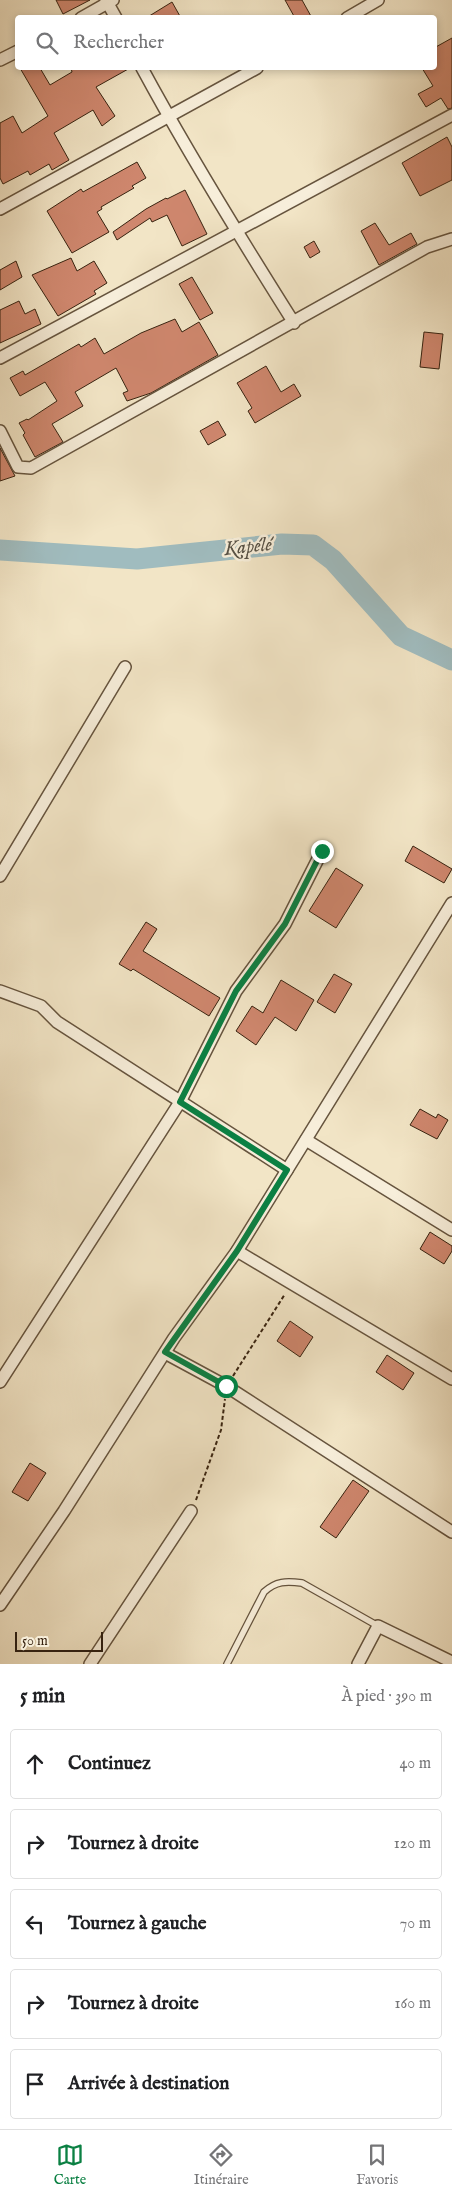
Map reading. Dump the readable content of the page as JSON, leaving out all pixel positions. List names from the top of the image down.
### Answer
{
  "water": ["Kapélé"],
  "scale_bar": "50 m",
  "page": {
    "search": "Rechercher",
    "scale": "50 m",
    "heading": ["5 min", "À pied · 390 m"],
    "list": [
      ["Continuez", "40 m"],
      ["Tournez à droite", "120 m"],
      ["Tournez à gauche", "70 m"],
      ["Tournez à droite", "160 m"],
      "Arrivée à destination"
    ],
    "nav": ["Carte", "Itinéraire", "Favoris"]
  }
}
